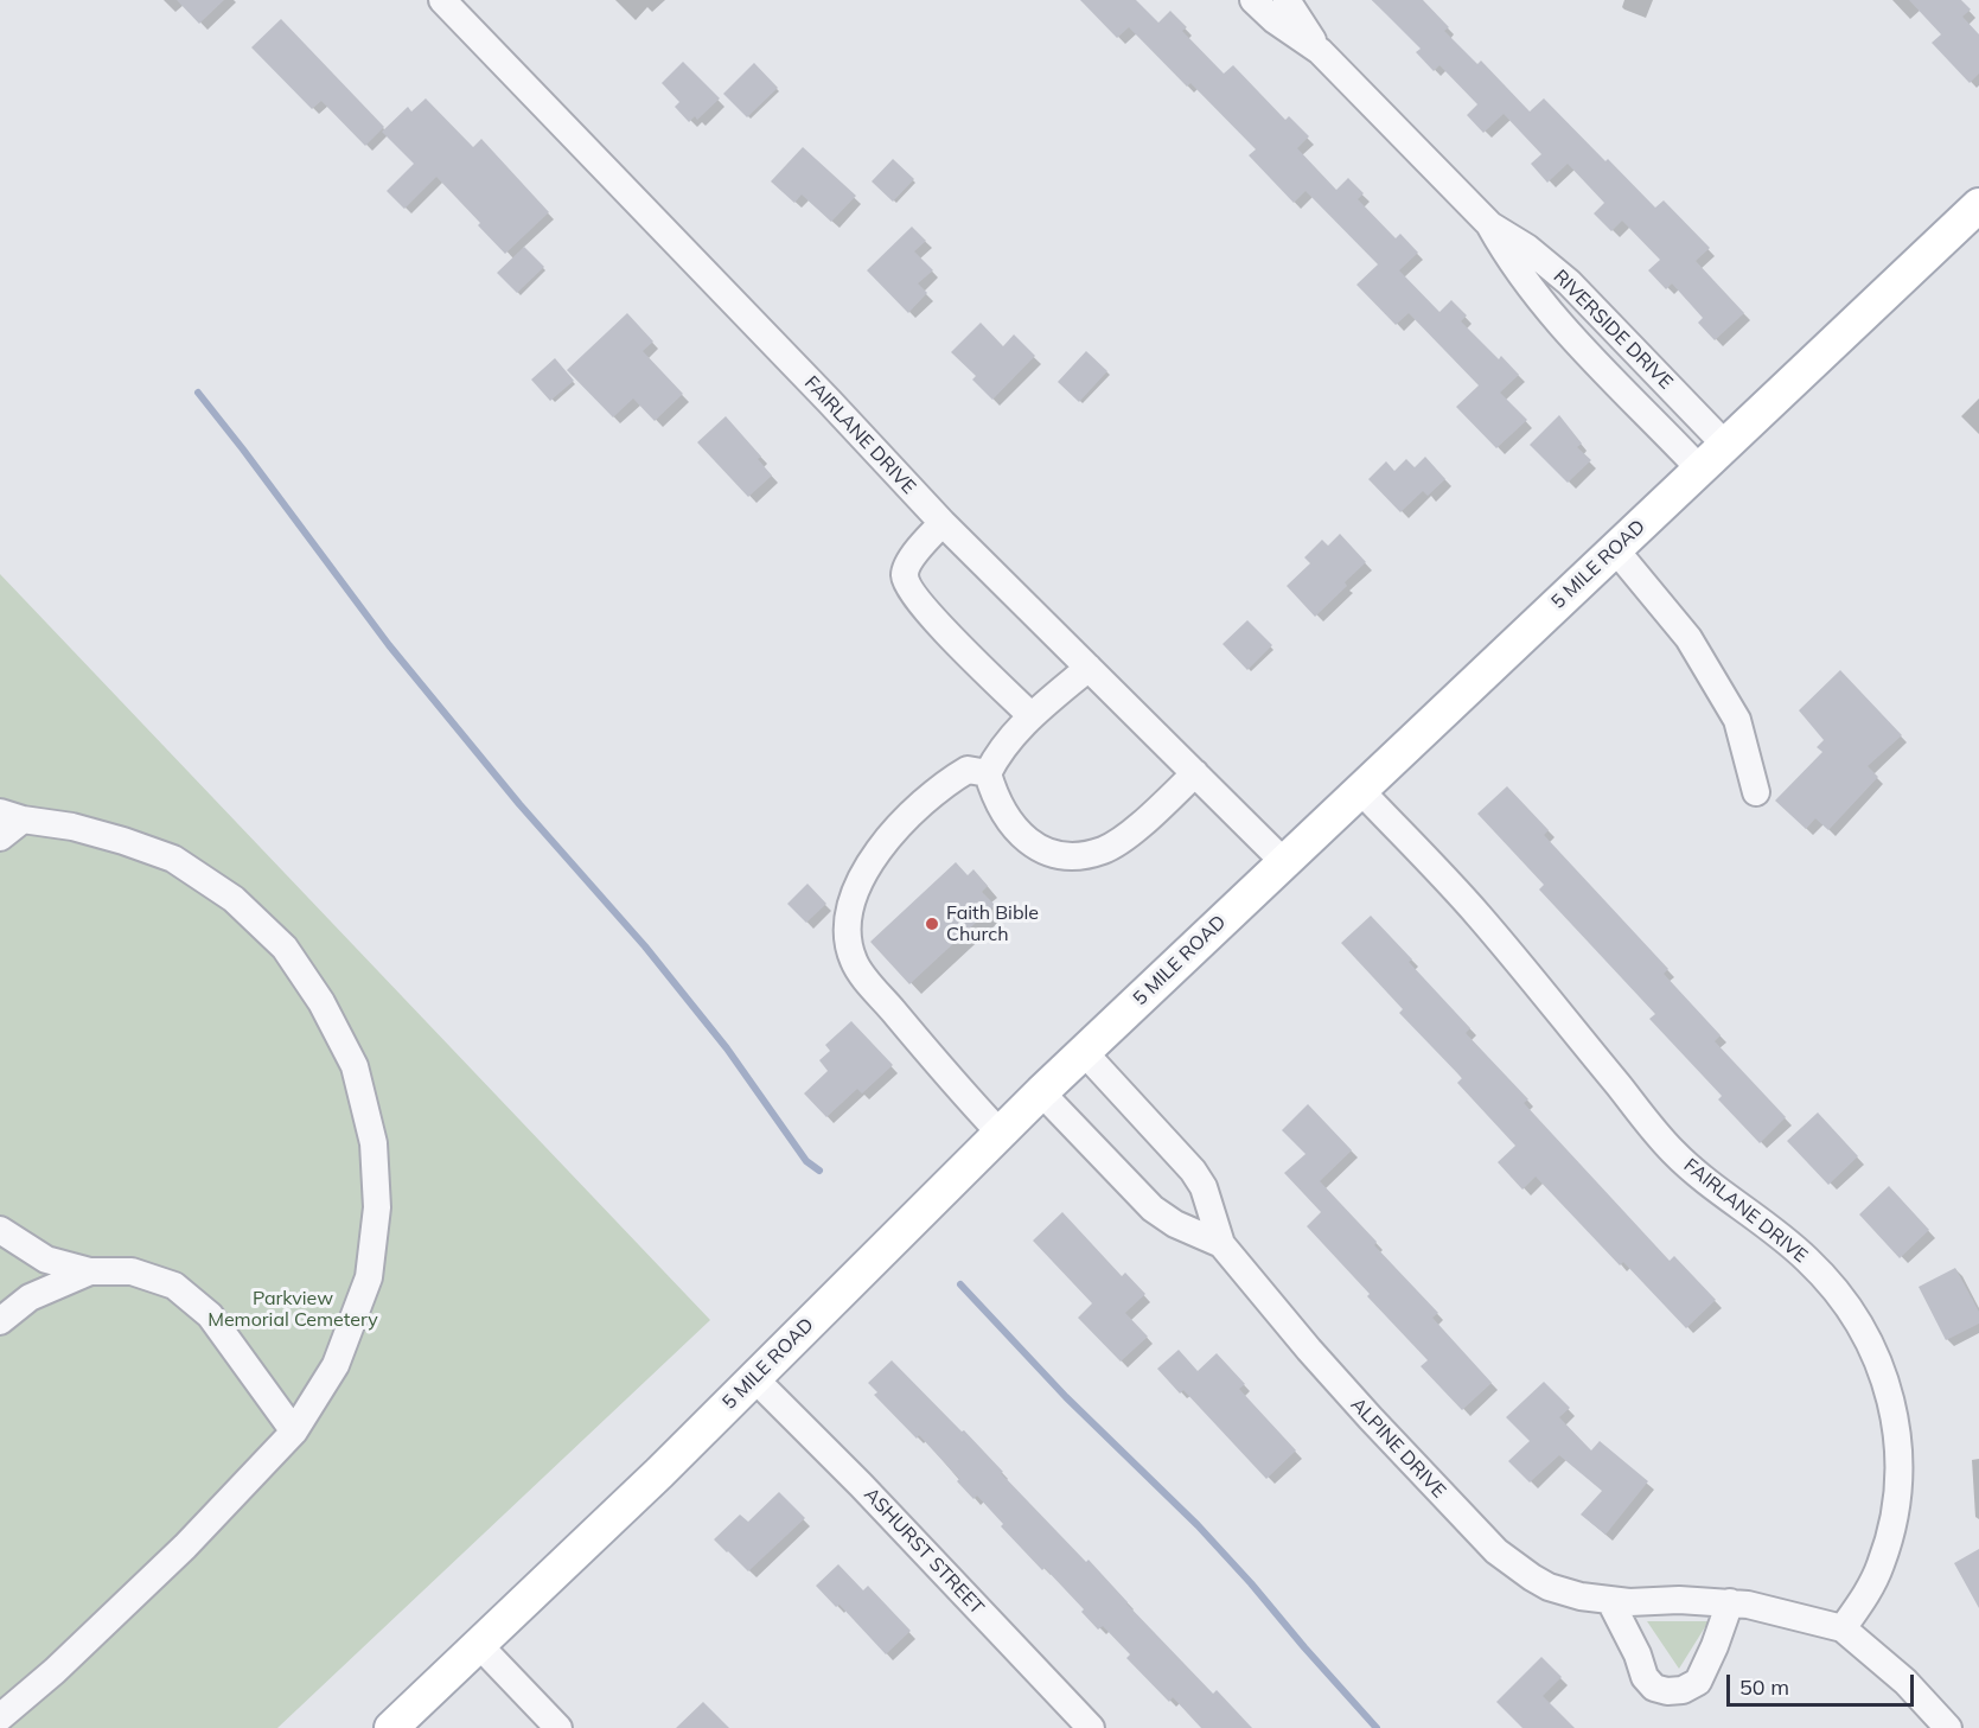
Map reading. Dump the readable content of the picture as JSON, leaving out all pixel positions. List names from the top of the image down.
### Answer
{
  "streets": {
    "main road": ["5 MILE ROAD"],
    "street": [
      "RIVERSIDE DRIVE",
      "FAIRLANE DRIVE",
      "ALPINE DRIVE",
      "ASHURST STREET"
    ]
  },
  "crossings": [
    ["RIVERSIDE DRIVE", "5 MILE ROAD"],
    ["FAIRLANE DRIVE", "5 MILE ROAD"],
    ["FAIRLANE DRIVE", "ALPINE DRIVE"],
    ["5 MILE ROAD", "ALPINE DRIVE"],
    ["5 MILE ROAD", "ASHURST STREET"]
  ],
  "parks": ["Parkview Memorial Cemetery"],
  "places": ["Faith Bible Church"],
  "scale_bar": "50 m"
}
